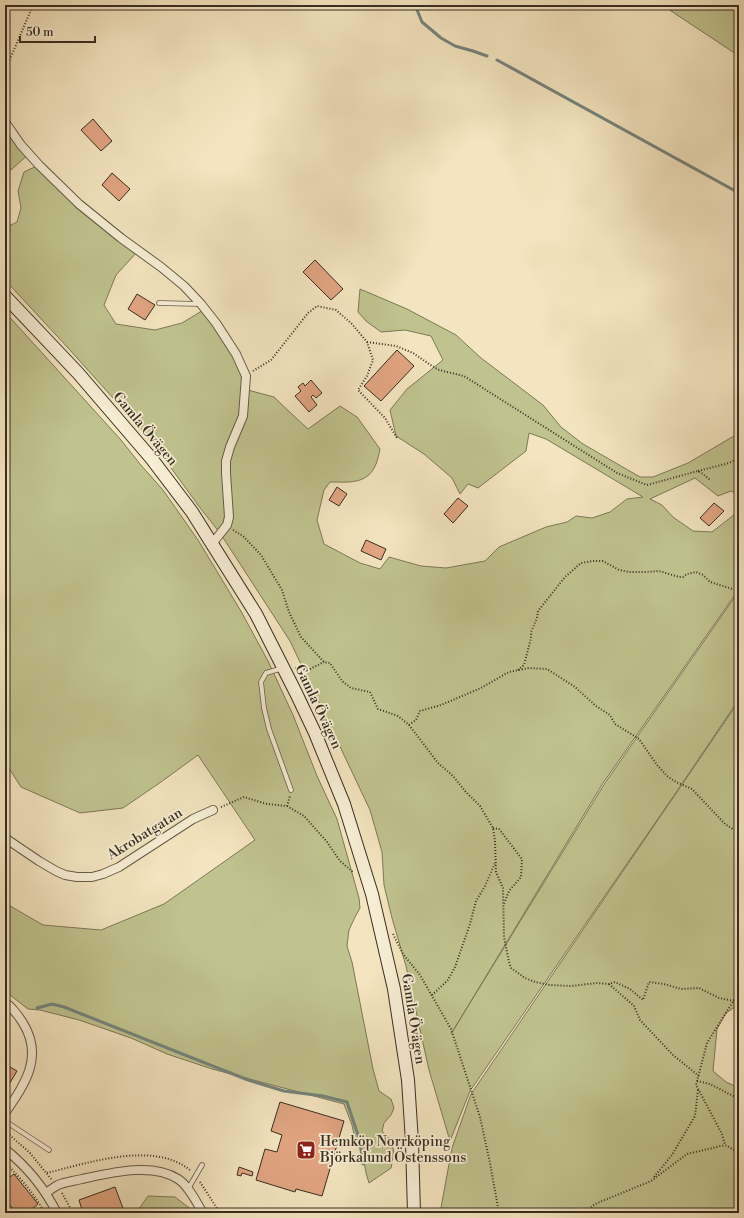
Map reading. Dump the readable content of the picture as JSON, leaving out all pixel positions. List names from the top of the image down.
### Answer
{
  "streets": {
    "main road": ["Gamla Övägen"],
    "street": ["Akrobatgatan"]
  },
  "places": {
    "supermarket": ["Hemköp Norrköping Björkalund Östenssons"]
  },
  "scale_bar": "50 m"
}
